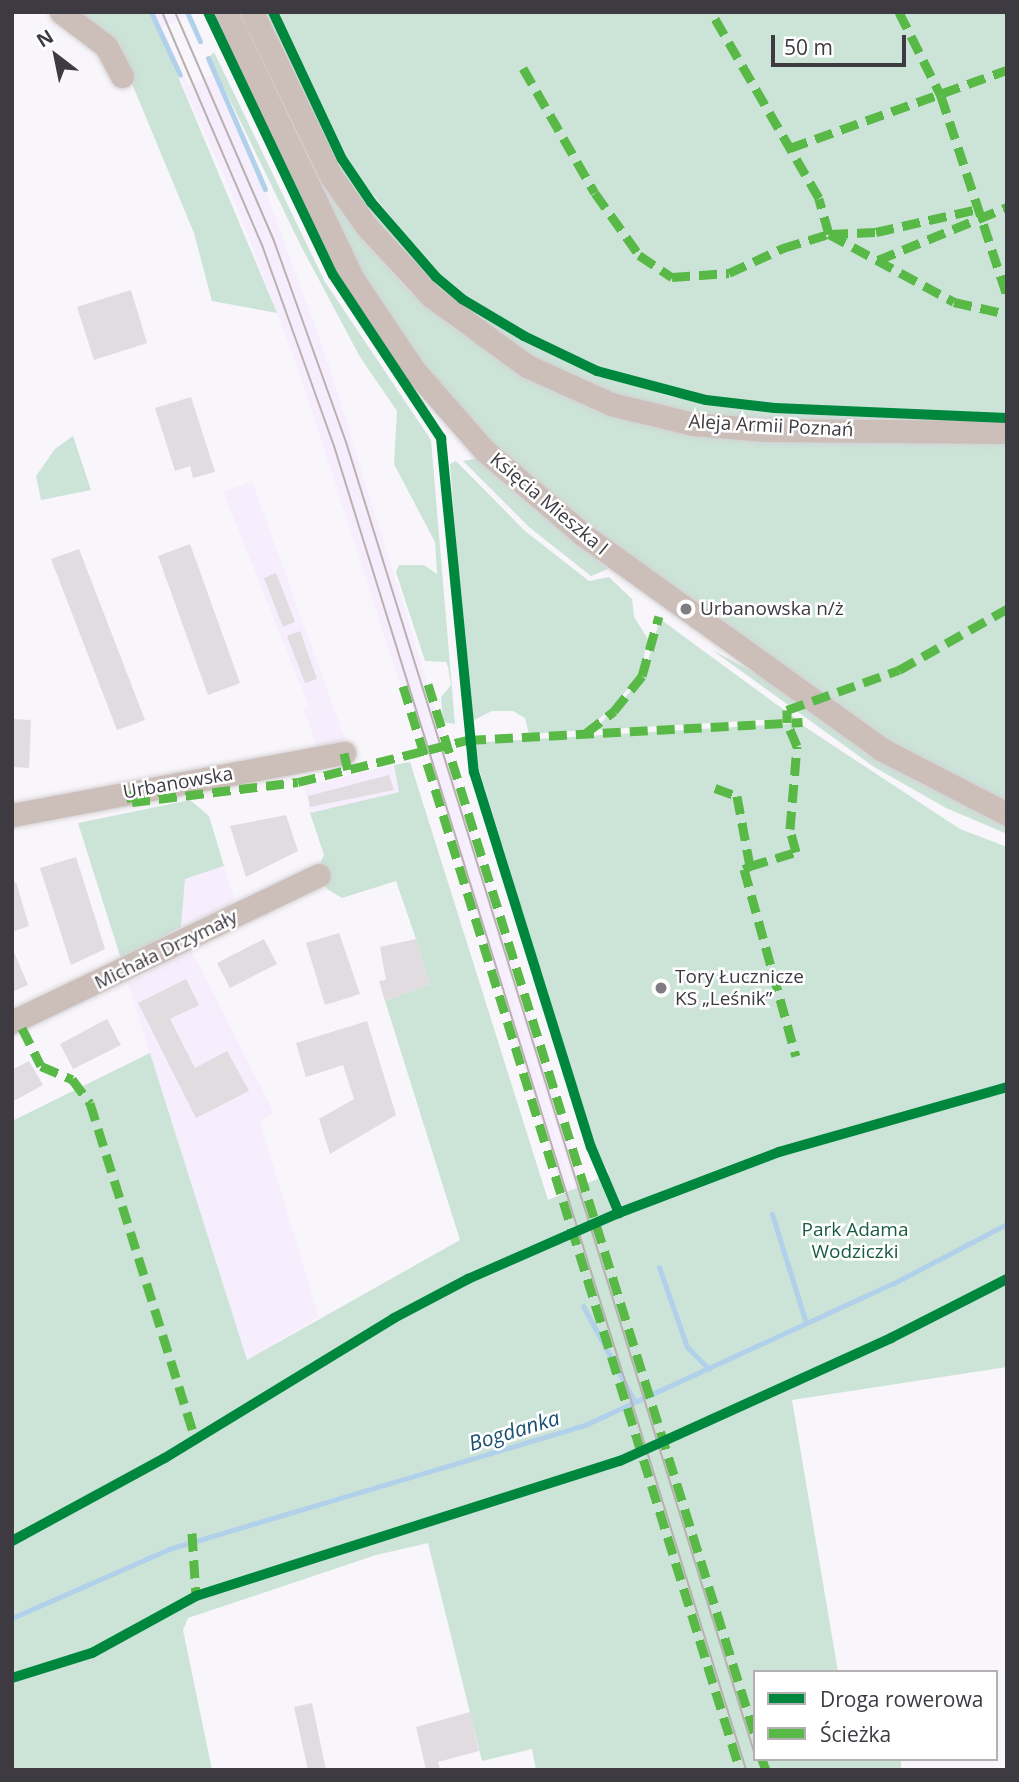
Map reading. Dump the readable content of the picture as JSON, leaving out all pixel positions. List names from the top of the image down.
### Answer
{
  "streets": {
    "street": [
      "Aleja Armii Poznań",
      "Księcia Mieszka I",
      "Urbanowska",
      "Michała Drzymały"
    ]
  },
  "water": ["Bogdanka"],
  "parks": ["Park Adama Wodziczki"],
  "places": ["Urbanowska n/ż", "Tory Łucznicze KS „Leśnik”"],
  "legend": ["Droga rowerowa", "Ścieżka"],
  "scale_bar": "50 m",
  "north": "top left"
}
